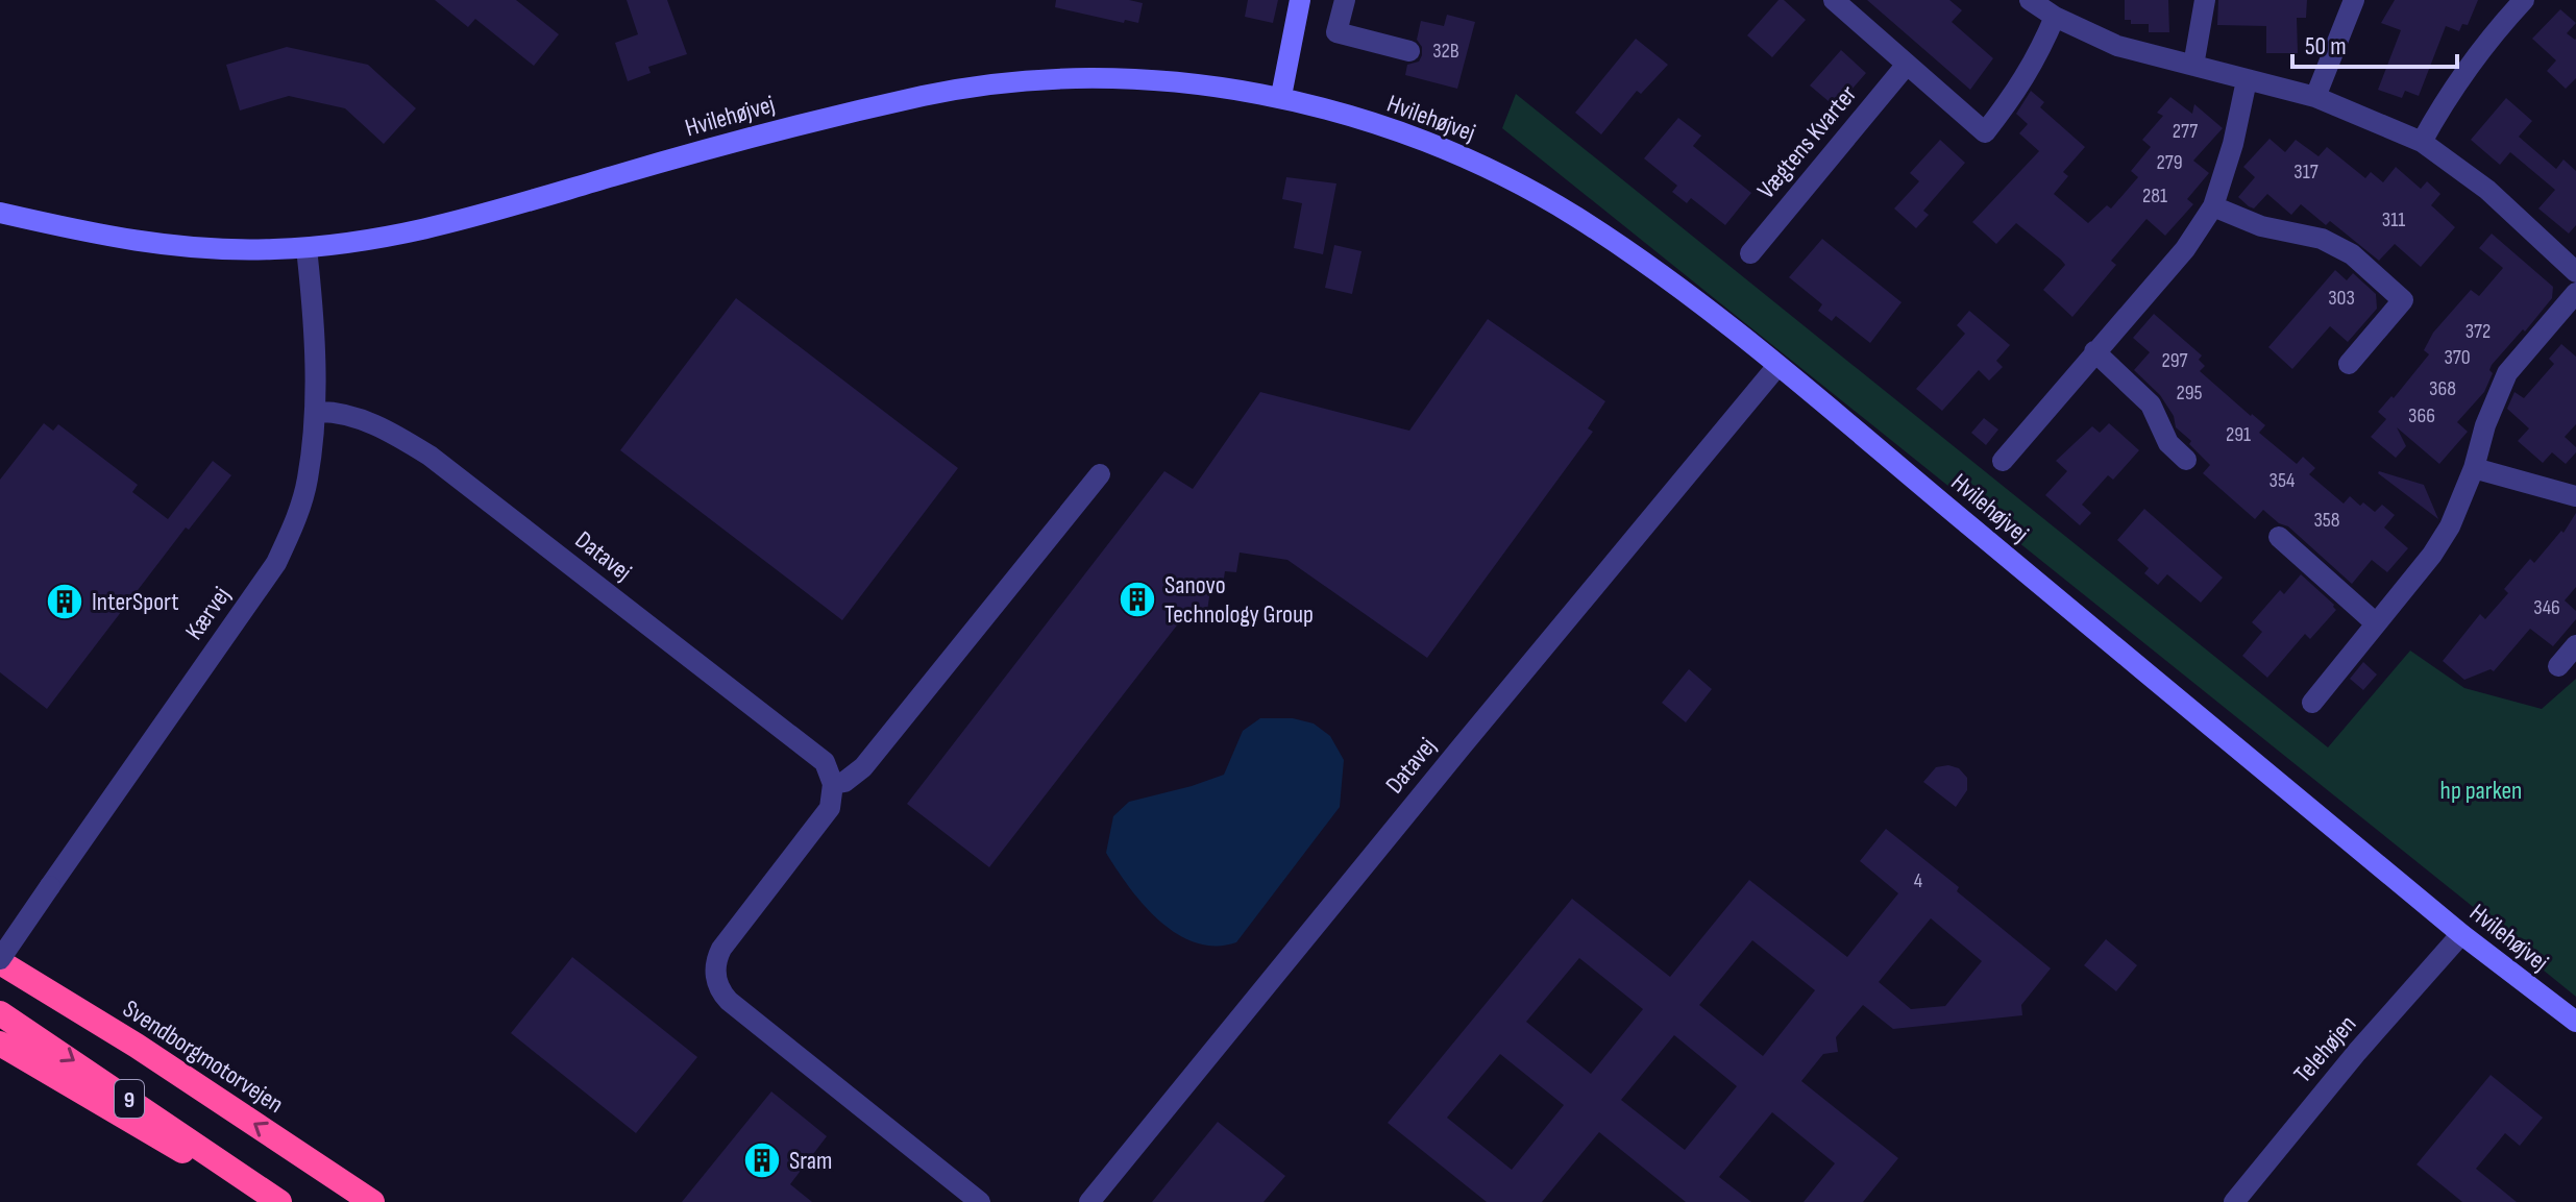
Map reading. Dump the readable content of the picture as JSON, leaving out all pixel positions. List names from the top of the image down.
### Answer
{
  "streets": {
    "highway": ["Svendborgmotorvejen", "9"],
    "street": [
      "Hvilehøjvej",
      "Vægtens Kvarter",
      "Datavej",
      "Kærvej",
      "Telehøjen"
    ]
  },
  "crossings": [
    ["Hvilehøjvej", "Datavej"],
    ["Hvilehøjvej", "Kærvej"],
    ["Hvilehøjvej", "Telehøjen"],
    ["Datavej", "Kærvej"],
    ["Kærvej", "Svendborgmotorvejen"]
  ],
  "parks": ["hp parken"],
  "places": {
    "building": ["Sanovo Technology Group", "InterSport", "Sram"]
  },
  "house_numbers": [
    "32B",
    "277",
    "279",
    "317",
    "281",
    "311",
    "303",
    "372",
    "370",
    "297",
    "368",
    "295",
    "366",
    "291",
    "354",
    "358",
    "346",
    "4"
  ],
  "scale_bar": "50 m"
}
